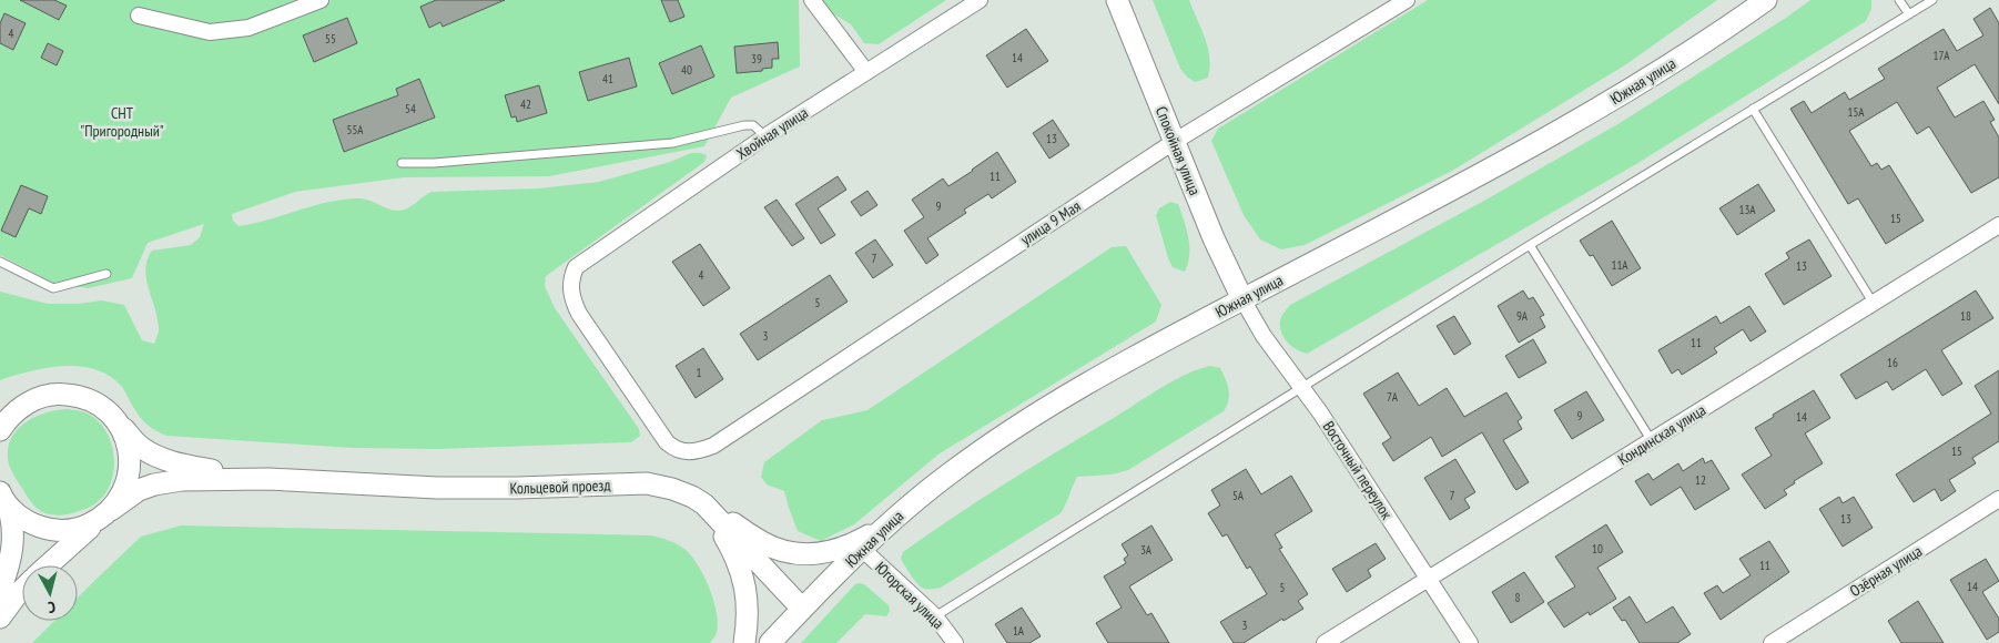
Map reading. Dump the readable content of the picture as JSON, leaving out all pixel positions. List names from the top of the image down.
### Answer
{
  "streets": {
    "main road": ["Южная улица", "Спокойная улица", "Кольцевой проезд"],
    "street": [
      "Хвойная улица",
      "улица 9 Мая",
      "Кондинская улица",
      "Восточный переулок",
      "Озёрная улица",
      "Югорская улица"
    ]
  },
  "crossings": [
    ["Южная улица", "Спокойная улица"],
    ["Южная улица", "Восточный переулок"],
    ["Южная улица", "Кольцевой проезд"],
    ["Южная улица", "Югорская улица"],
    ["Хвойная улица", "улица 9 Мая"],
    ["Спокойная улица", "улица 9 Мая"],
    ["Спокойная улица", "Восточный переулок"],
    ["Кондинская улица", "Восточный переулок"]
  ],
  "parks": ["СНТ \"Пригородный\""],
  "house_numbers": [
    "4",
    "55",
    "17А",
    "14",
    "39",
    "40",
    "41",
    "42",
    "54",
    "15А",
    "55А",
    "13",
    "11",
    "9",
    "13А",
    "15",
    "7",
    "11А",
    "13",
    "4",
    "5",
    "9А",
    "18",
    "3",
    "11",
    "16",
    "1",
    "7А",
    "9",
    "14",
    "15",
    "12",
    "5А",
    "7",
    "13",
    "10",
    "3А",
    "11",
    "14",
    "5",
    "8",
    "3",
    "1А"
  ],
  "north": "bottom"
}
